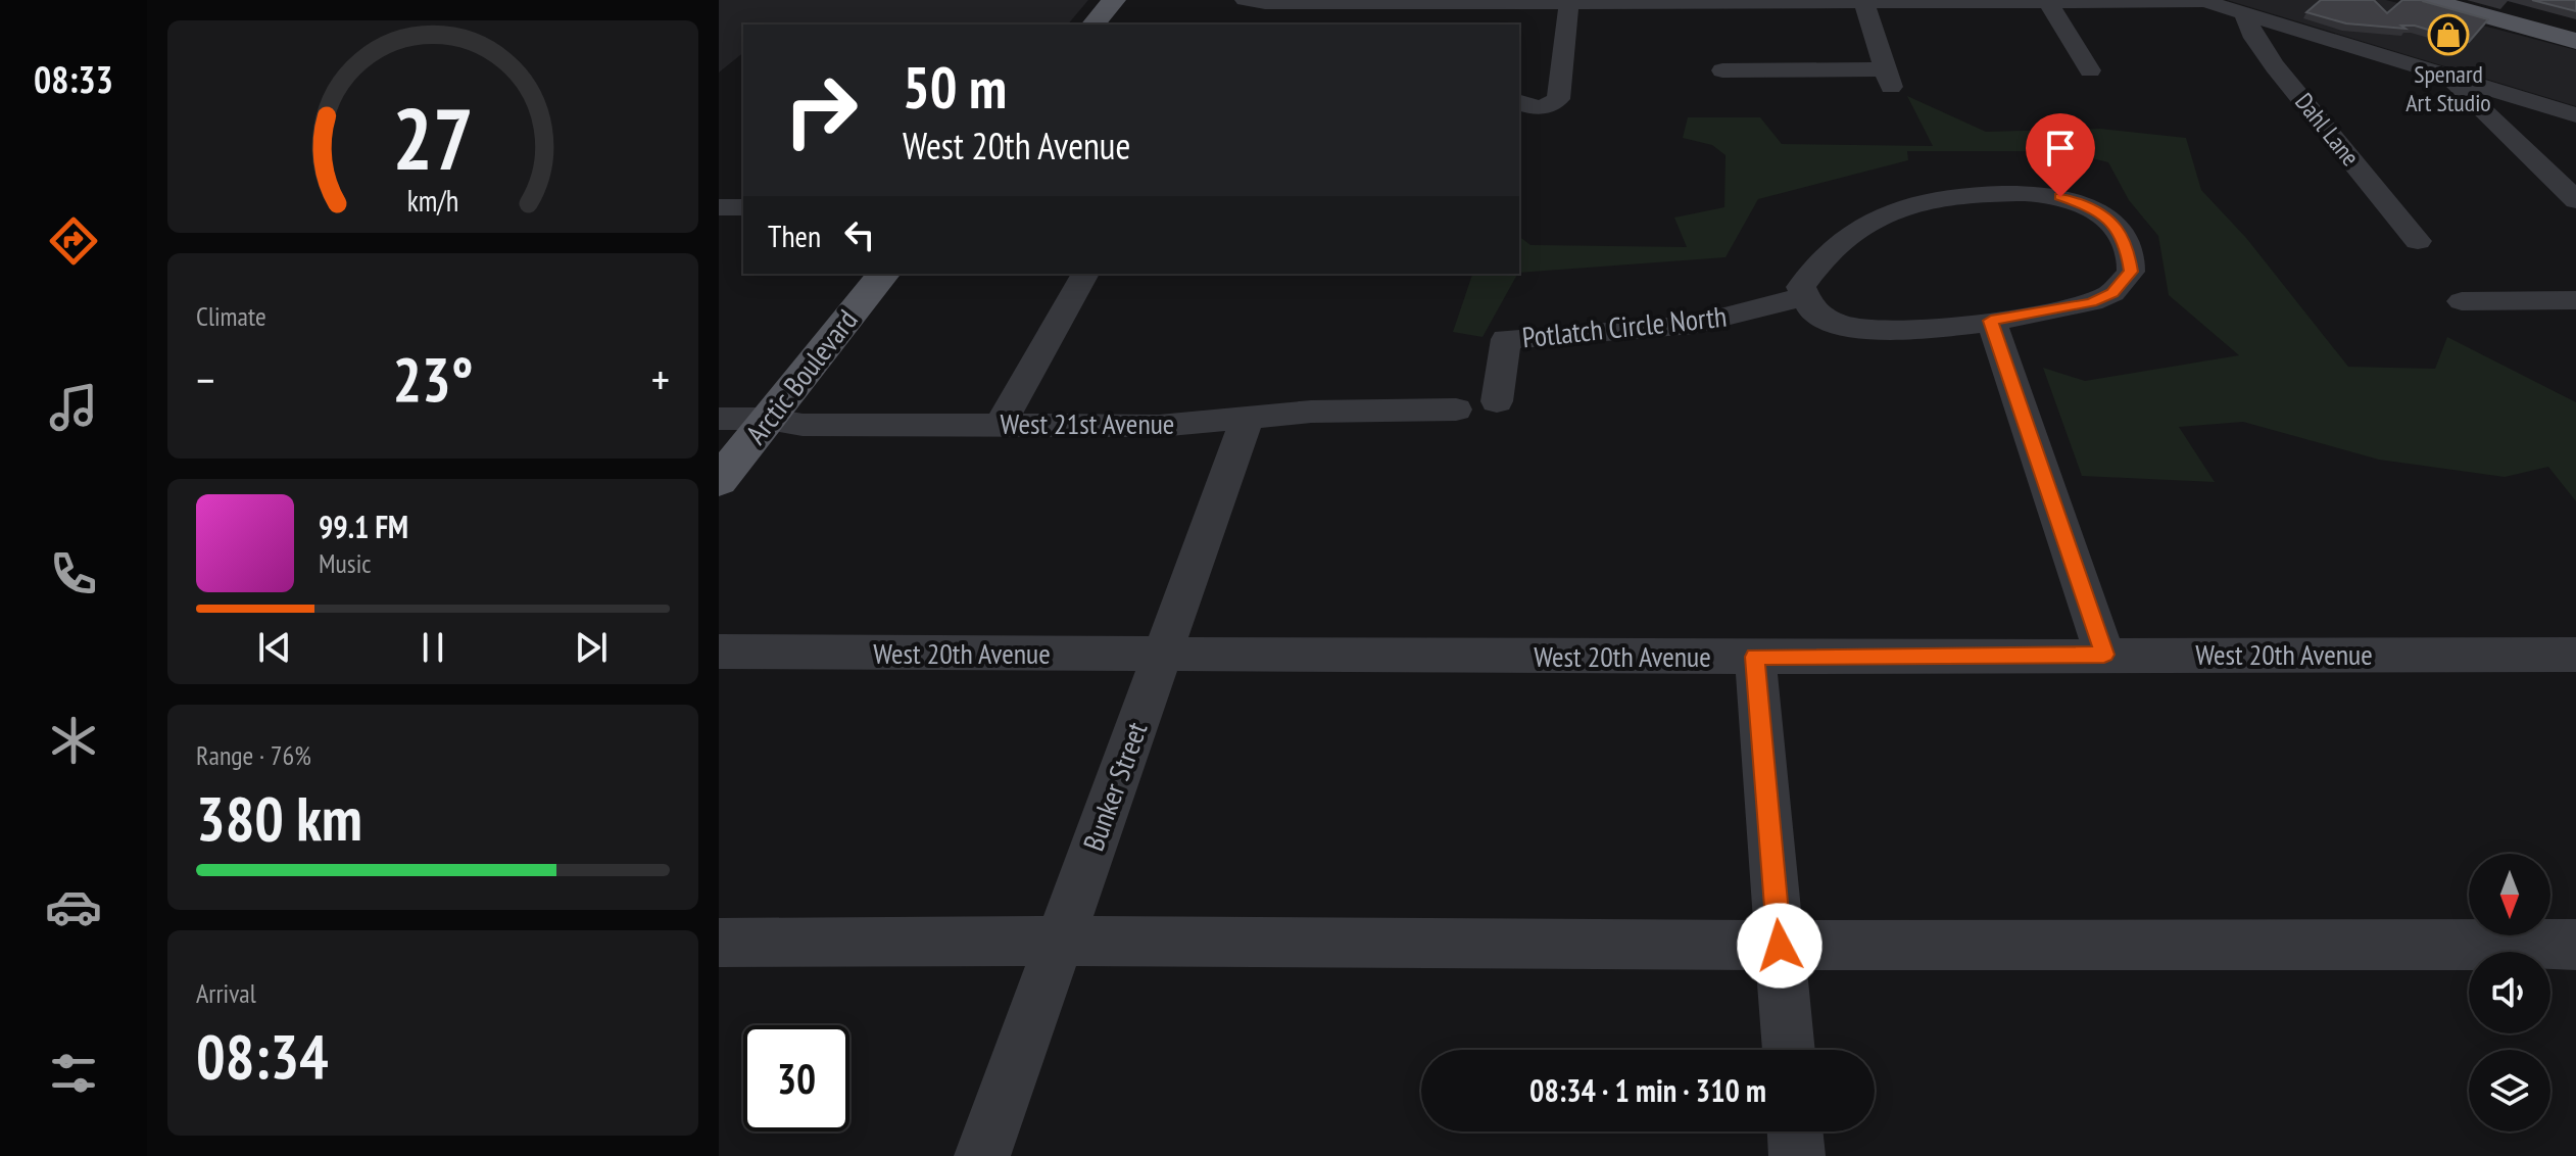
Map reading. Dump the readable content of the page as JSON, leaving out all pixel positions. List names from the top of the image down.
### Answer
{
  "streets": {
    "main road": ["Arctic Boulevard"],
    "street": [
      "Dahl Lane",
      "Potlatch Circle North",
      "West 21st Avenue",
      "West 20th Avenue",
      "Bunker Street"
    ]
  },
  "crossings": [
    ["Arctic Boulevard", "West 21st Avenue"],
    ["West 21st Avenue", "Bunker Street"],
    ["West 20th Avenue", "Bunker Street"]
  ],
  "places": {
    "shop": ["Spenard Art Studio"]
  },
  "north": "bottom",
  "page": {
    "tabs": "08:33",
    "turn": ["50 m", "West 20th Avenue"],
    "then": "Then",
    "tile": [
      "Climate",
      ["Range · 76%", "380 km"],
      ["Arrival", "08:34"]
    ],
    "heat": ["−", "23°", "+"],
    "song": ["99.1 FM", "Music"],
    "limit": "30",
    "trip": "08:34 · 1 min · 310 m",
    "gauge": ["27", "km/h"]
  }
}
